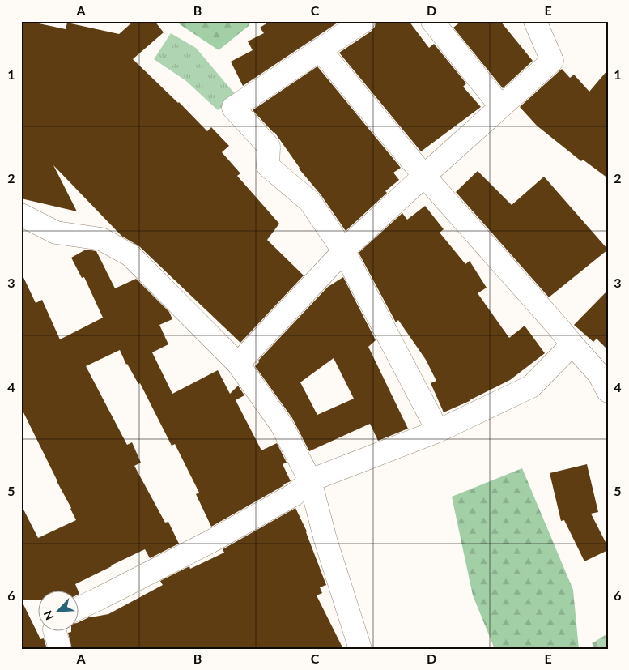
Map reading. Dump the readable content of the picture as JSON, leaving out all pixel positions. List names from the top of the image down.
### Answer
{
  "north": "bottom left",
  "grid": {
    "columns": [
      "A",
      "B",
      "C",
      "D",
      "E"
    ],
    "rows": [
      "1",
      "2",
      "3",
      "4",
      "5",
      "6"
    ]
  }
}
